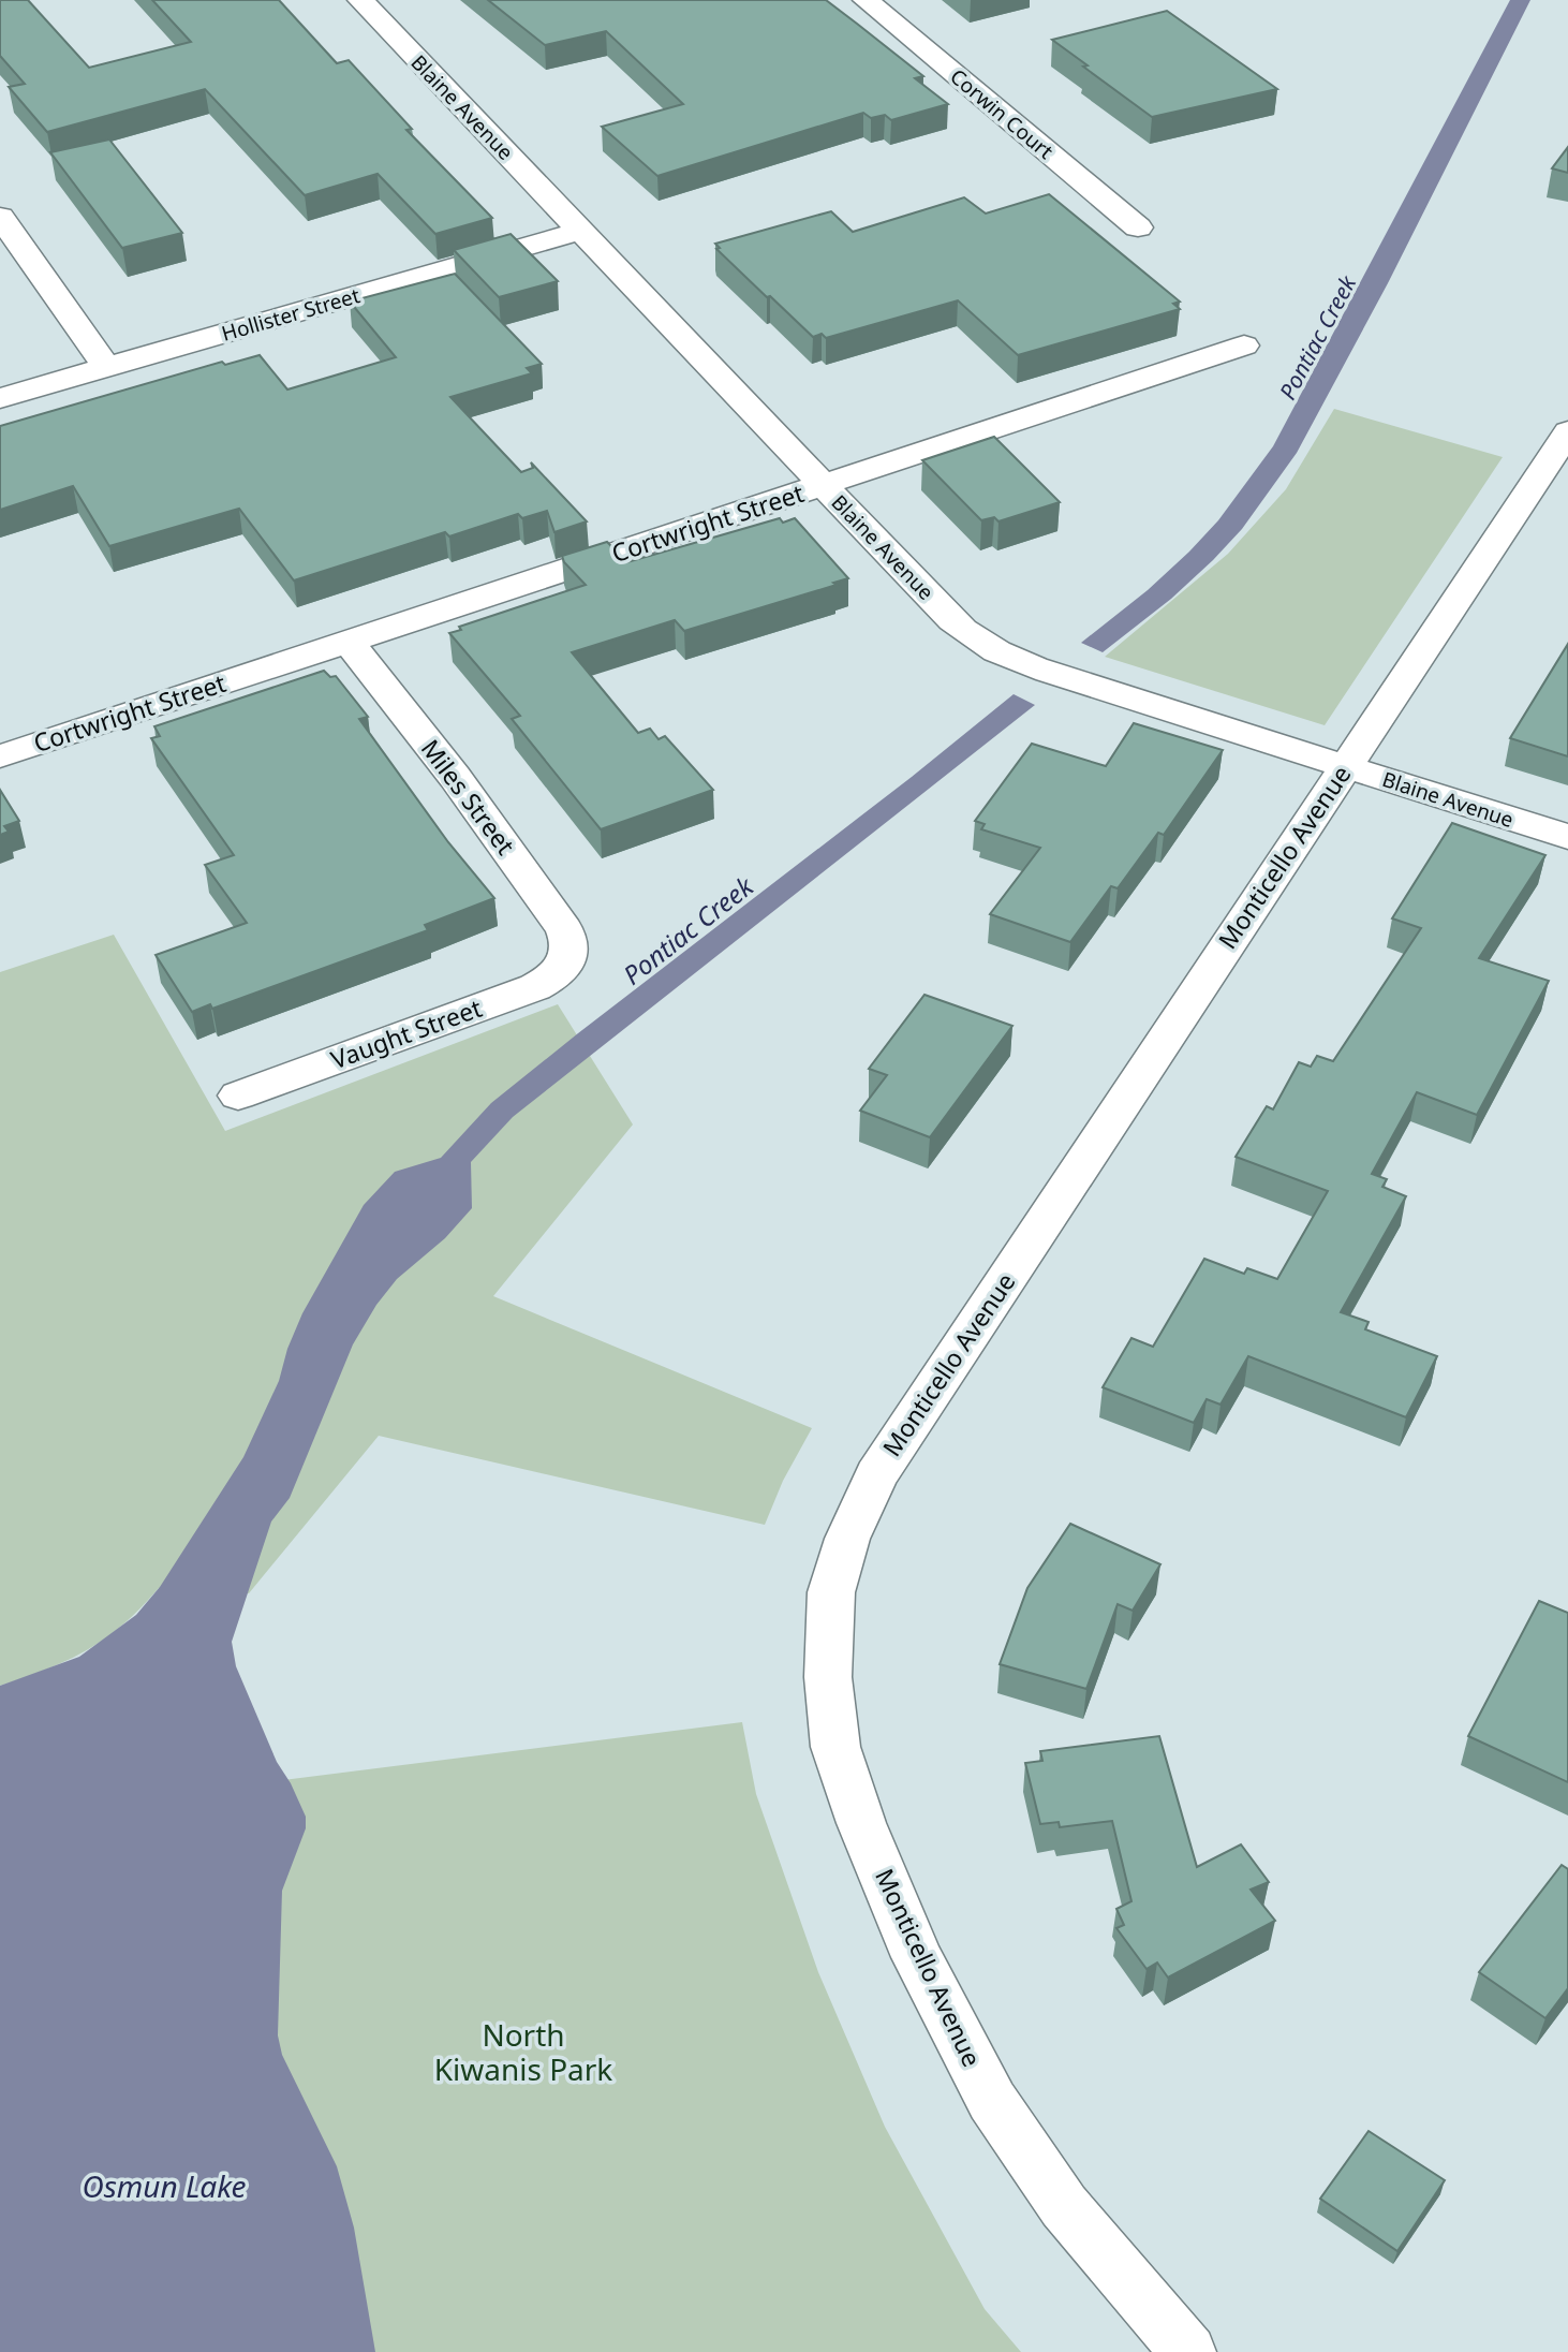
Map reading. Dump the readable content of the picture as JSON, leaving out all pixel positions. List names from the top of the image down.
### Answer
{
  "streets": {
    "street": [
      "Blaine Avenue",
      "Corwin Court",
      "Hollister Street",
      "Cortwright Street",
      "Miles Street",
      "Monticello Avenue",
      "Vaught Street"
    ]
  },
  "crossings": [
    ["Blaine Avenue", "Hollister Street"],
    ["Blaine Avenue", "Cortwright Street"],
    ["Blaine Avenue", "Monticello Avenue"],
    ["Cortwright Street", "Miles Street"],
    ["Miles Street", "Vaught Street"]
  ],
  "water": ["Pontiac Creek", "Osmun Lake"],
  "parks": ["North Kiwanis Park"]
}
